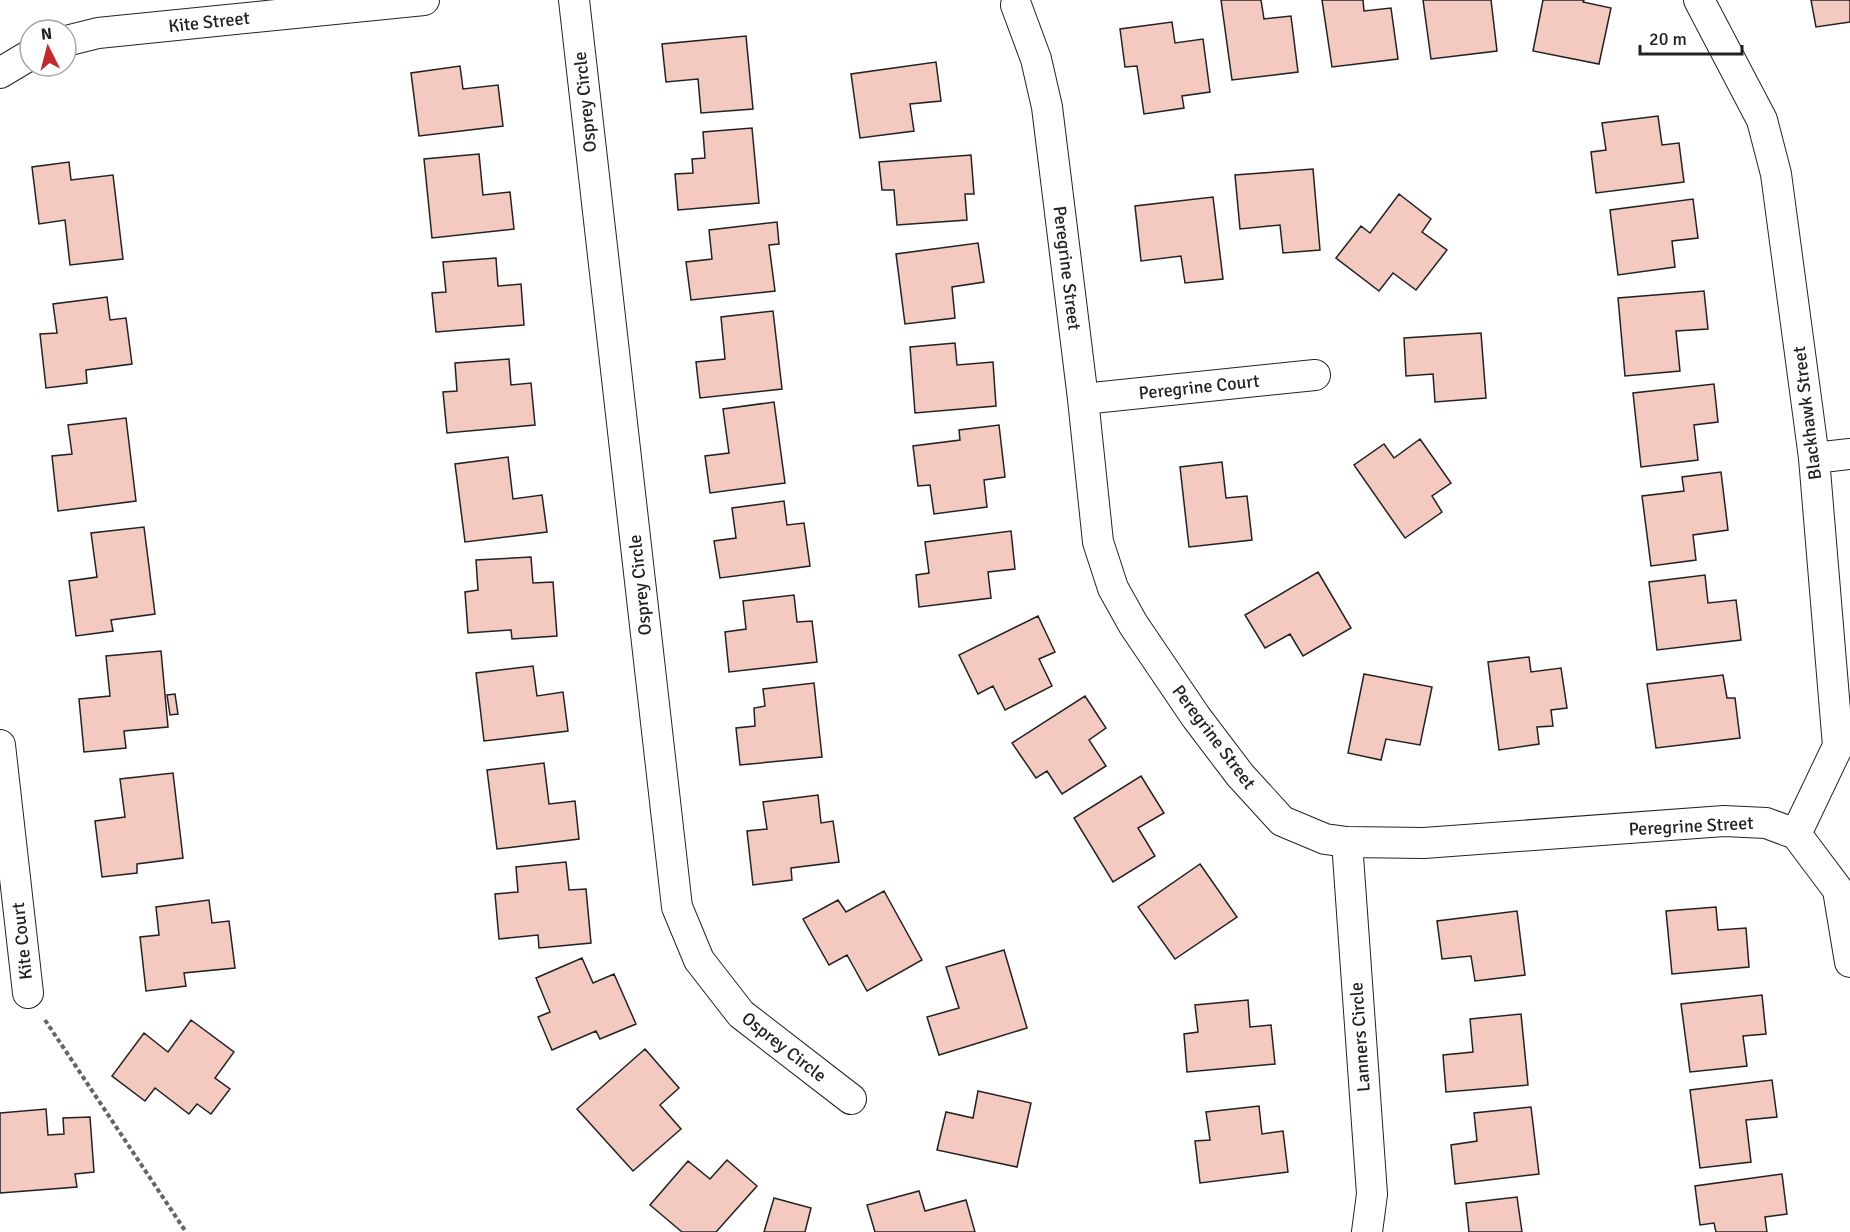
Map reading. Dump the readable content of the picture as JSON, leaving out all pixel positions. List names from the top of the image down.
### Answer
{
  "streets": {
    "street": [
      "Kite Street",
      "Osprey Circle",
      "Peregrine Street",
      "Peregrine Court",
      "Blackhawk Street",
      "Kite Court",
      "Lanners Circle"
    ]
  },
  "crossings": [
    ["Peregrine Street", "Peregrine Court"],
    ["Peregrine Street", "Blackhawk Street"],
    ["Peregrine Street", "Lanners Circle"]
  ],
  "scale_bar": "20 m",
  "north": "top"
}
